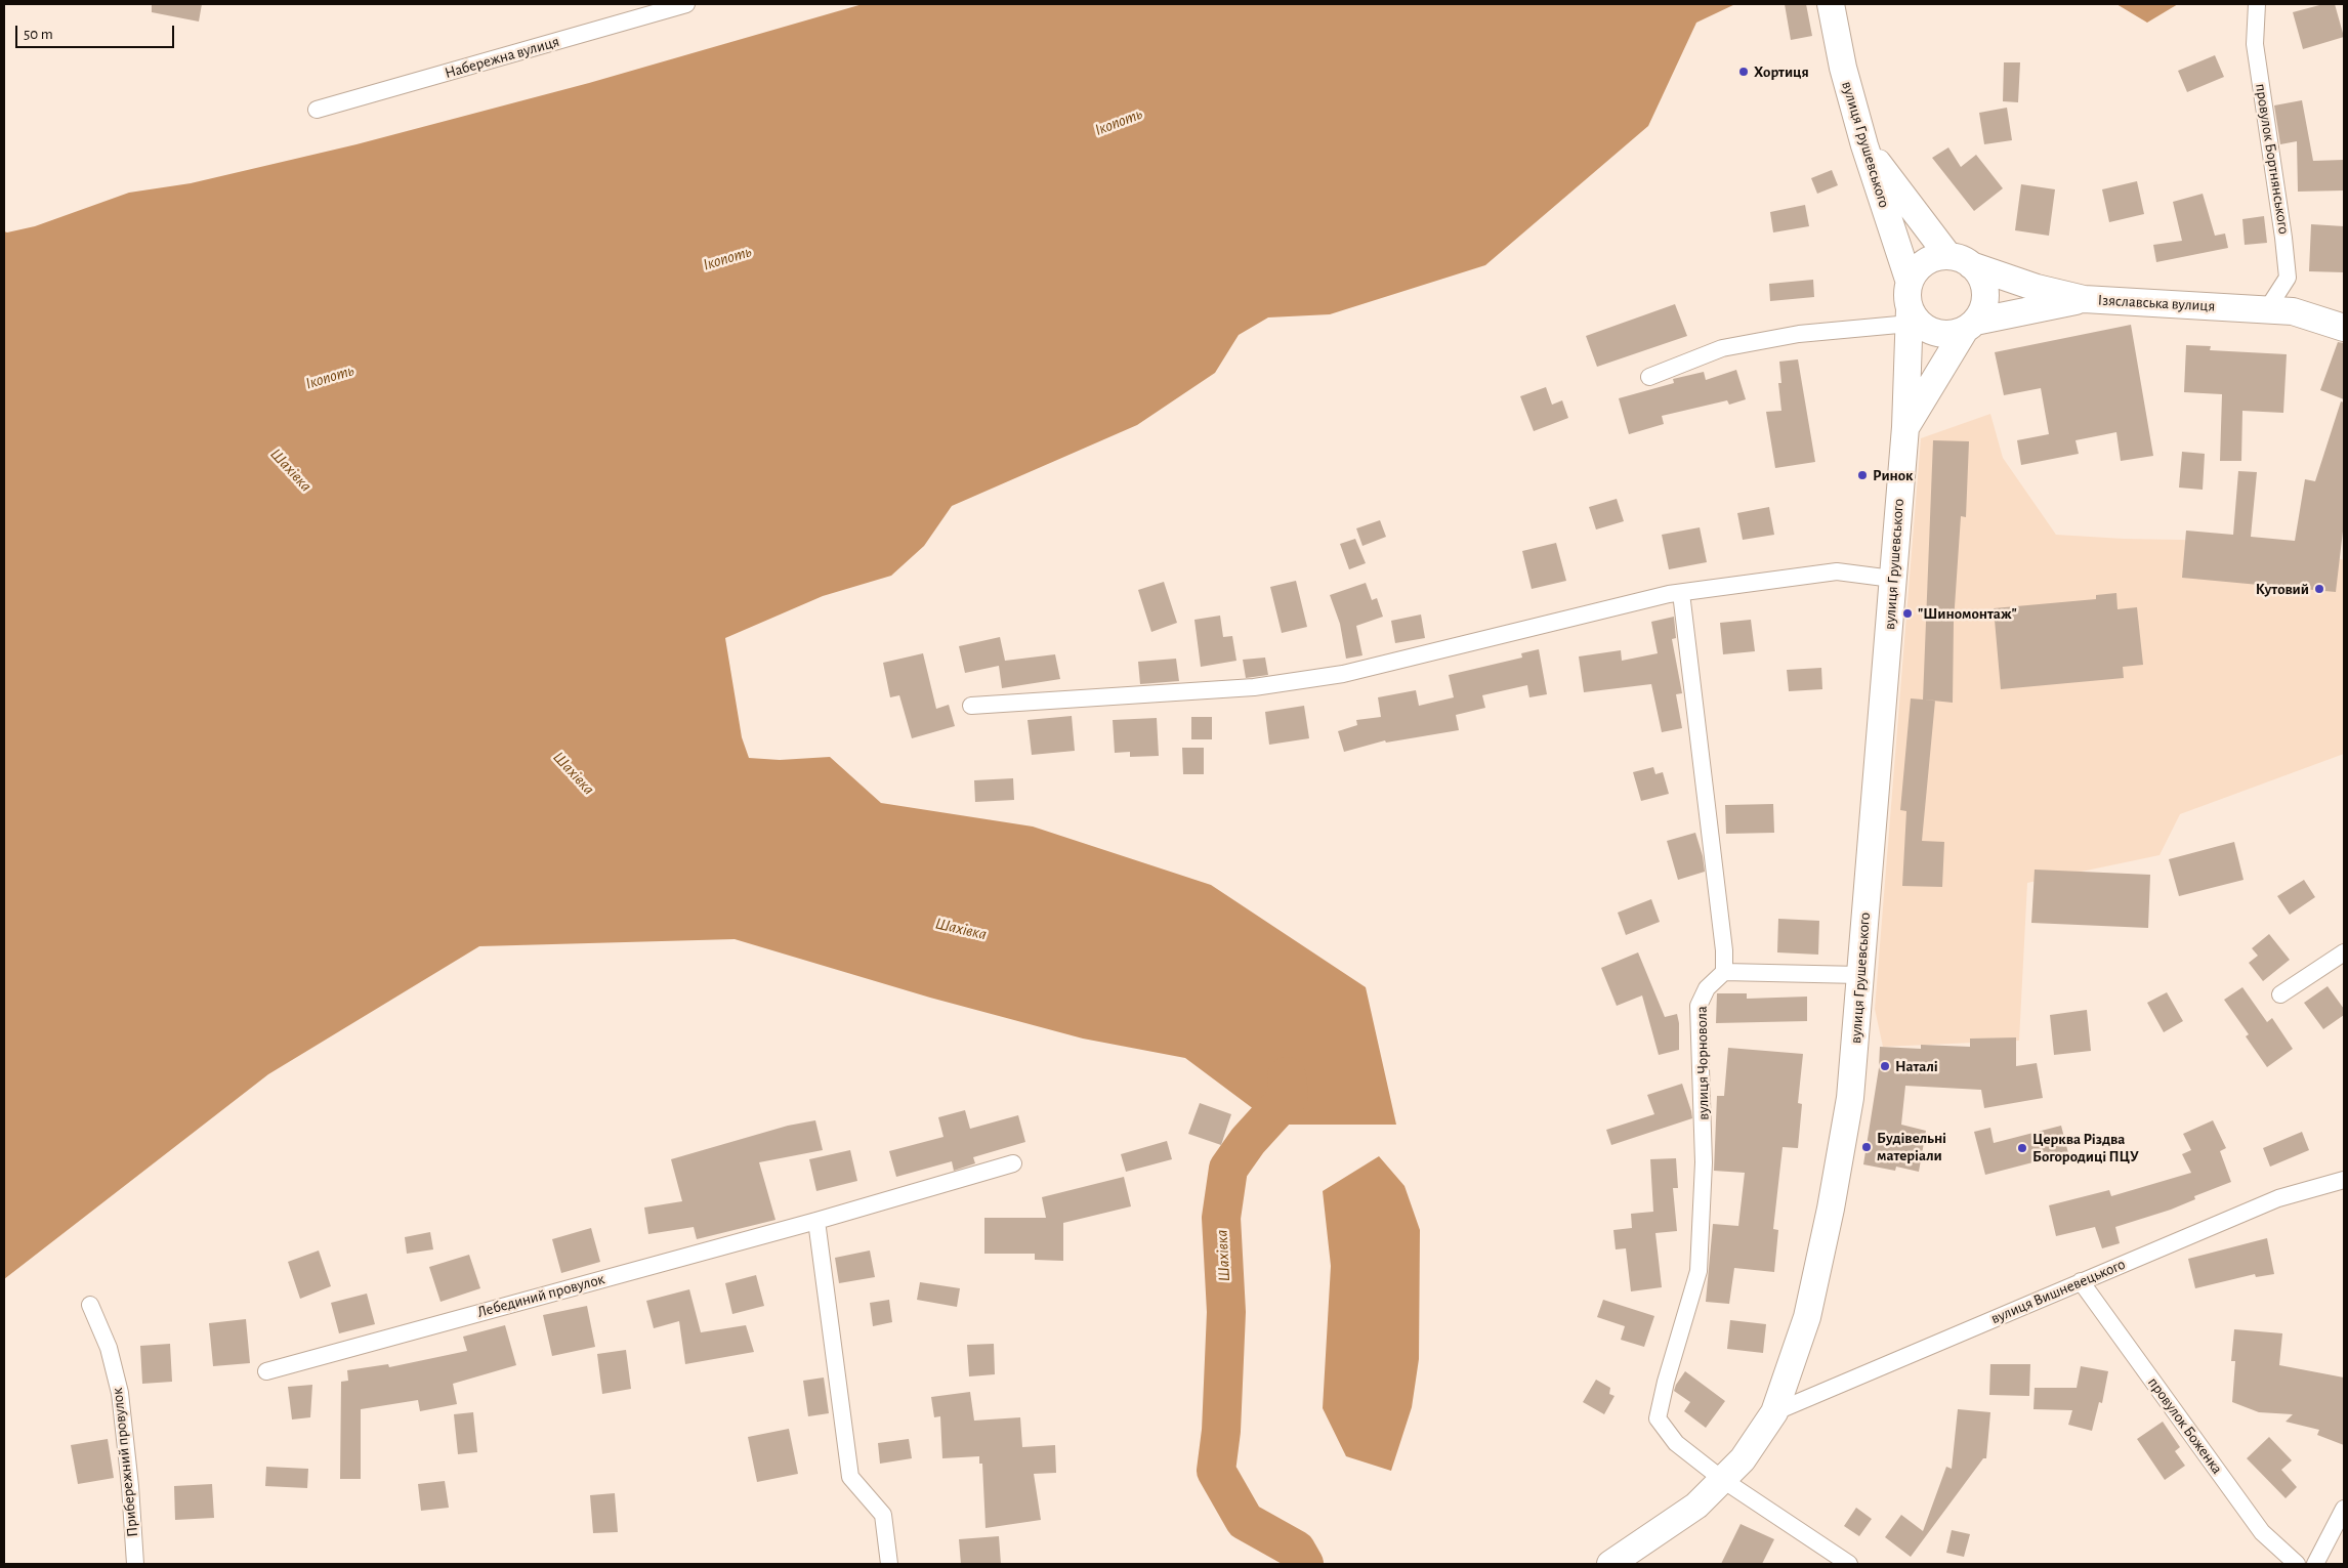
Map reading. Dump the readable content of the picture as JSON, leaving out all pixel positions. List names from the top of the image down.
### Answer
{
  "streets": {
    "main road": ["вулиця Грушевського", "Ізяславська вулиця"],
    "street": [
      "Набережна вулиця",
      "провулок Бортнянського",
      "вулиця Чорновола",
      "вулиця Вишневецького",
      "Лебединий провулок",
      "провулок Боженка",
      "Прибережний провулок"
    ]
  },
  "crossings": [
    ["вулиця Грушевського", "Ізяславська вулиця"],
    ["вулиця Грушевського", "вулиця Чорновола"],
    ["вулиця Грушевського", "вулиця Вишневецького"],
    ["провулок Бортнянського", "Ізяславська вулиця"],
    ["вулиця Вишневецького", "провулок Боженка"]
  ],
  "water": ["Ікопоть", "Шахівка"],
  "places": [
    "Хортиця",
    "Ринок",
    "Кутовий",
    "\"Шиномонтаж\"",
    "Наталі",
    "Будівельні матеріали",
    "Церква Різдва Богородиці ПЦУ"
  ],
  "scale_bar": "50 m"
}
